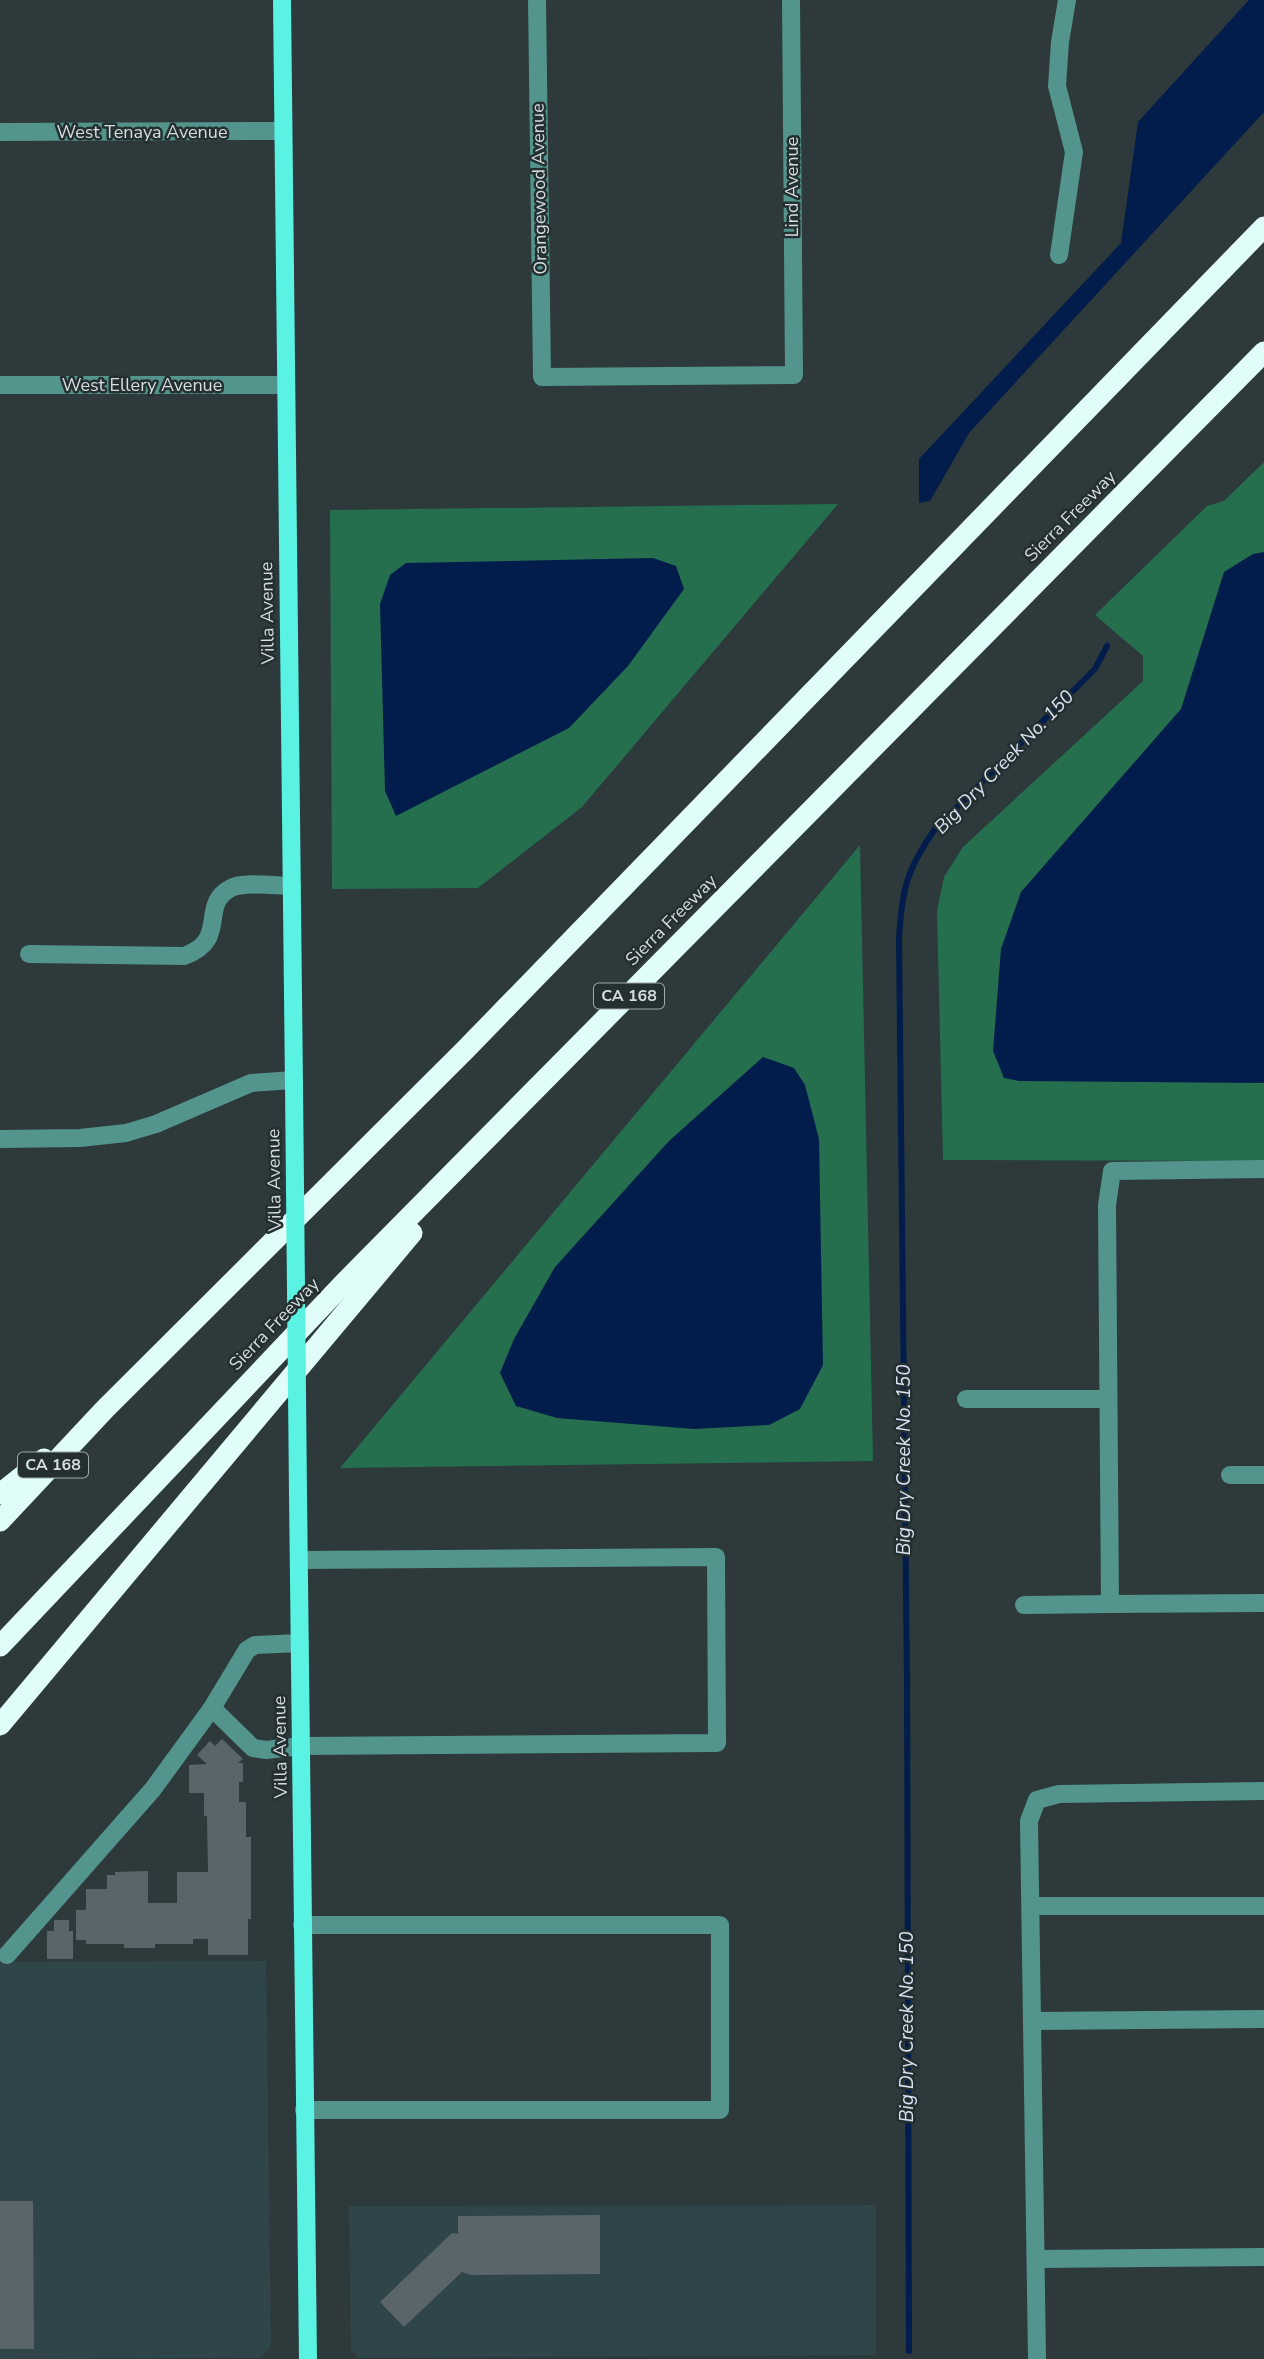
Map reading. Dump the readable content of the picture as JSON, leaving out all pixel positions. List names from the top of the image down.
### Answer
{
  "streets": {
    "highway": ["Sierra Freeway", "CA 168"],
    "main road": ["Villa Avenue"],
    "street": [
      "West Tenaya Avenue",
      "Lind Avenue",
      "Orangewood Avenue",
      "West Ellery Avenue"
    ]
  },
  "crossings": [
    ["West Tenaya Avenue", "Villa Avenue"],
    ["Lind Avenue", "Orangewood Avenue"],
    ["West Ellery Avenue", "Villa Avenue"]
  ],
  "water": ["Big Dry Creek No. 150"]
}
